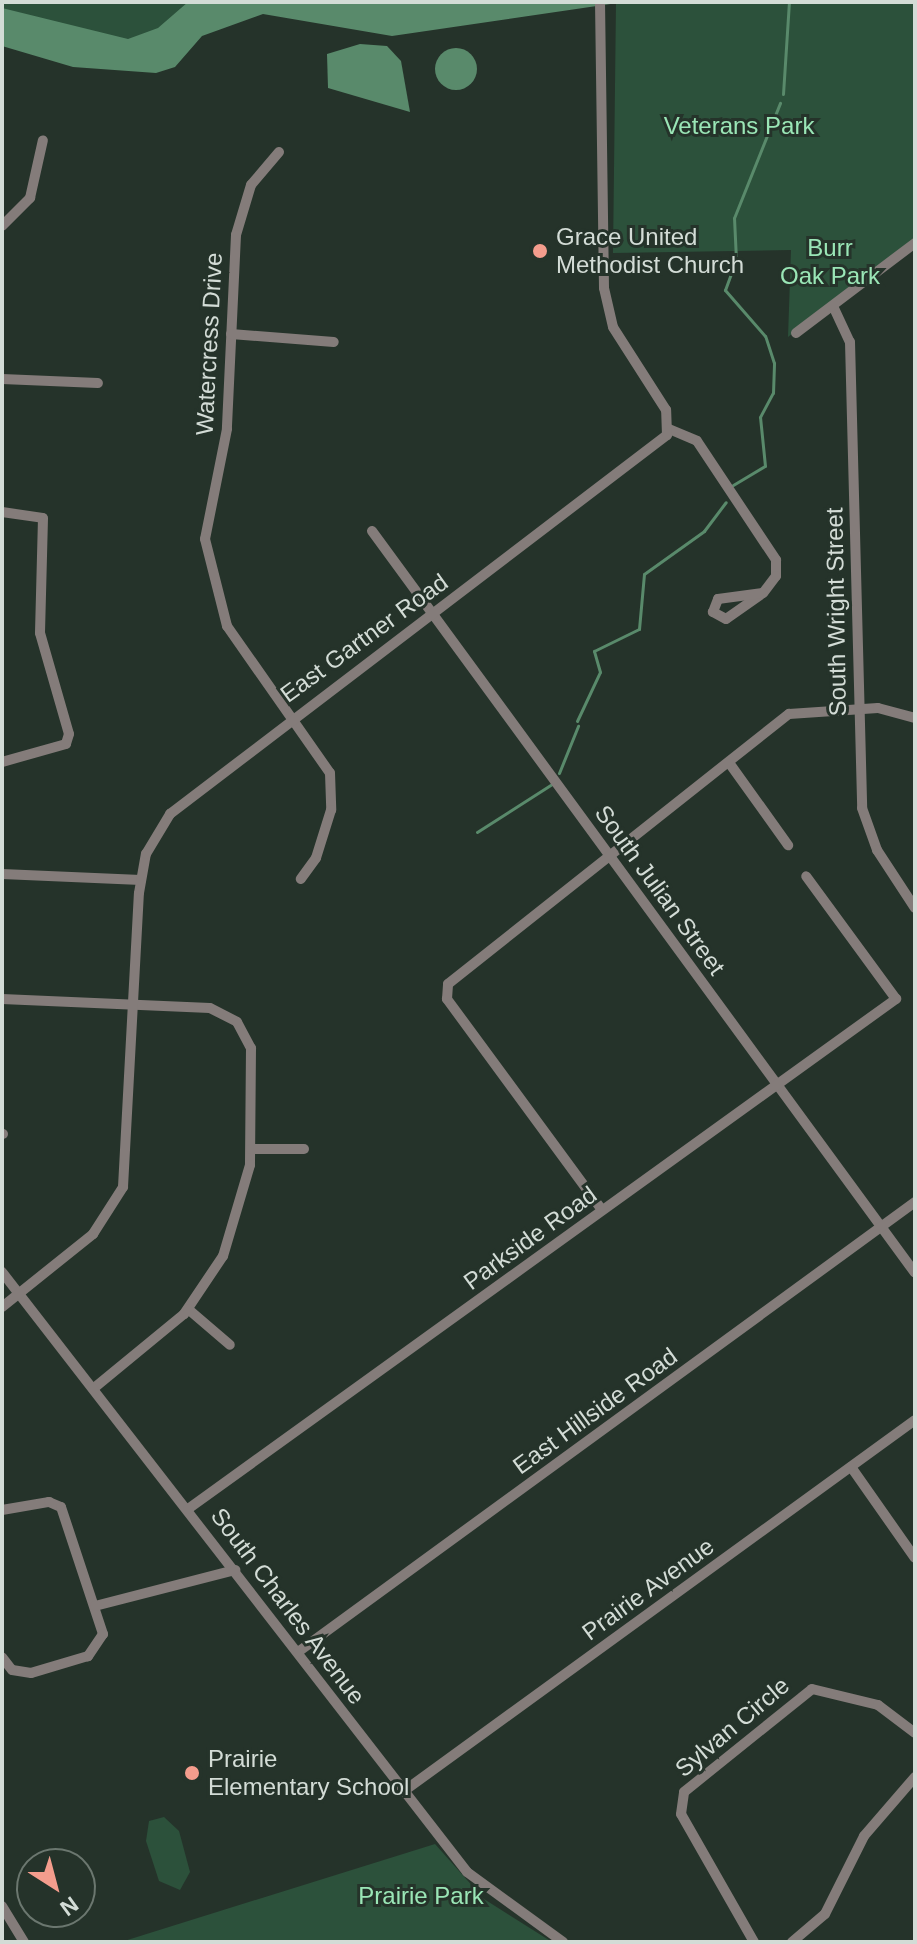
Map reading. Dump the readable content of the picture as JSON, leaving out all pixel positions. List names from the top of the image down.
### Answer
{
  "streets": {
    "street": [
      "Watercress Drive",
      "South Wright Street",
      "East Gartner Road",
      "South Julian Street",
      "Parkside Road",
      "East Hillside Road",
      "Prairie Avenue",
      "South Charles Avenue",
      "Sylvan Circle"
    ]
  },
  "crossings": [
    ["Watercress Drive", "East Gartner Road"],
    ["East Gartner Road", "South Julian Street"],
    ["East Gartner Road", "South Charles Avenue"],
    ["South Julian Street", "Parkside Road"],
    ["South Julian Street", "East Hillside Road"],
    ["Parkside Road", "South Charles Avenue"],
    ["East Hillside Road", "South Charles Avenue"],
    ["Prairie Avenue", "South Charles Avenue"]
  ],
  "parks": ["Veterans Park", "Burr Oak Park", "Prairie Park"],
  "places": ["Grace United Methodist Church", "Prairie Elementary School"],
  "north": "bottom right"
}
